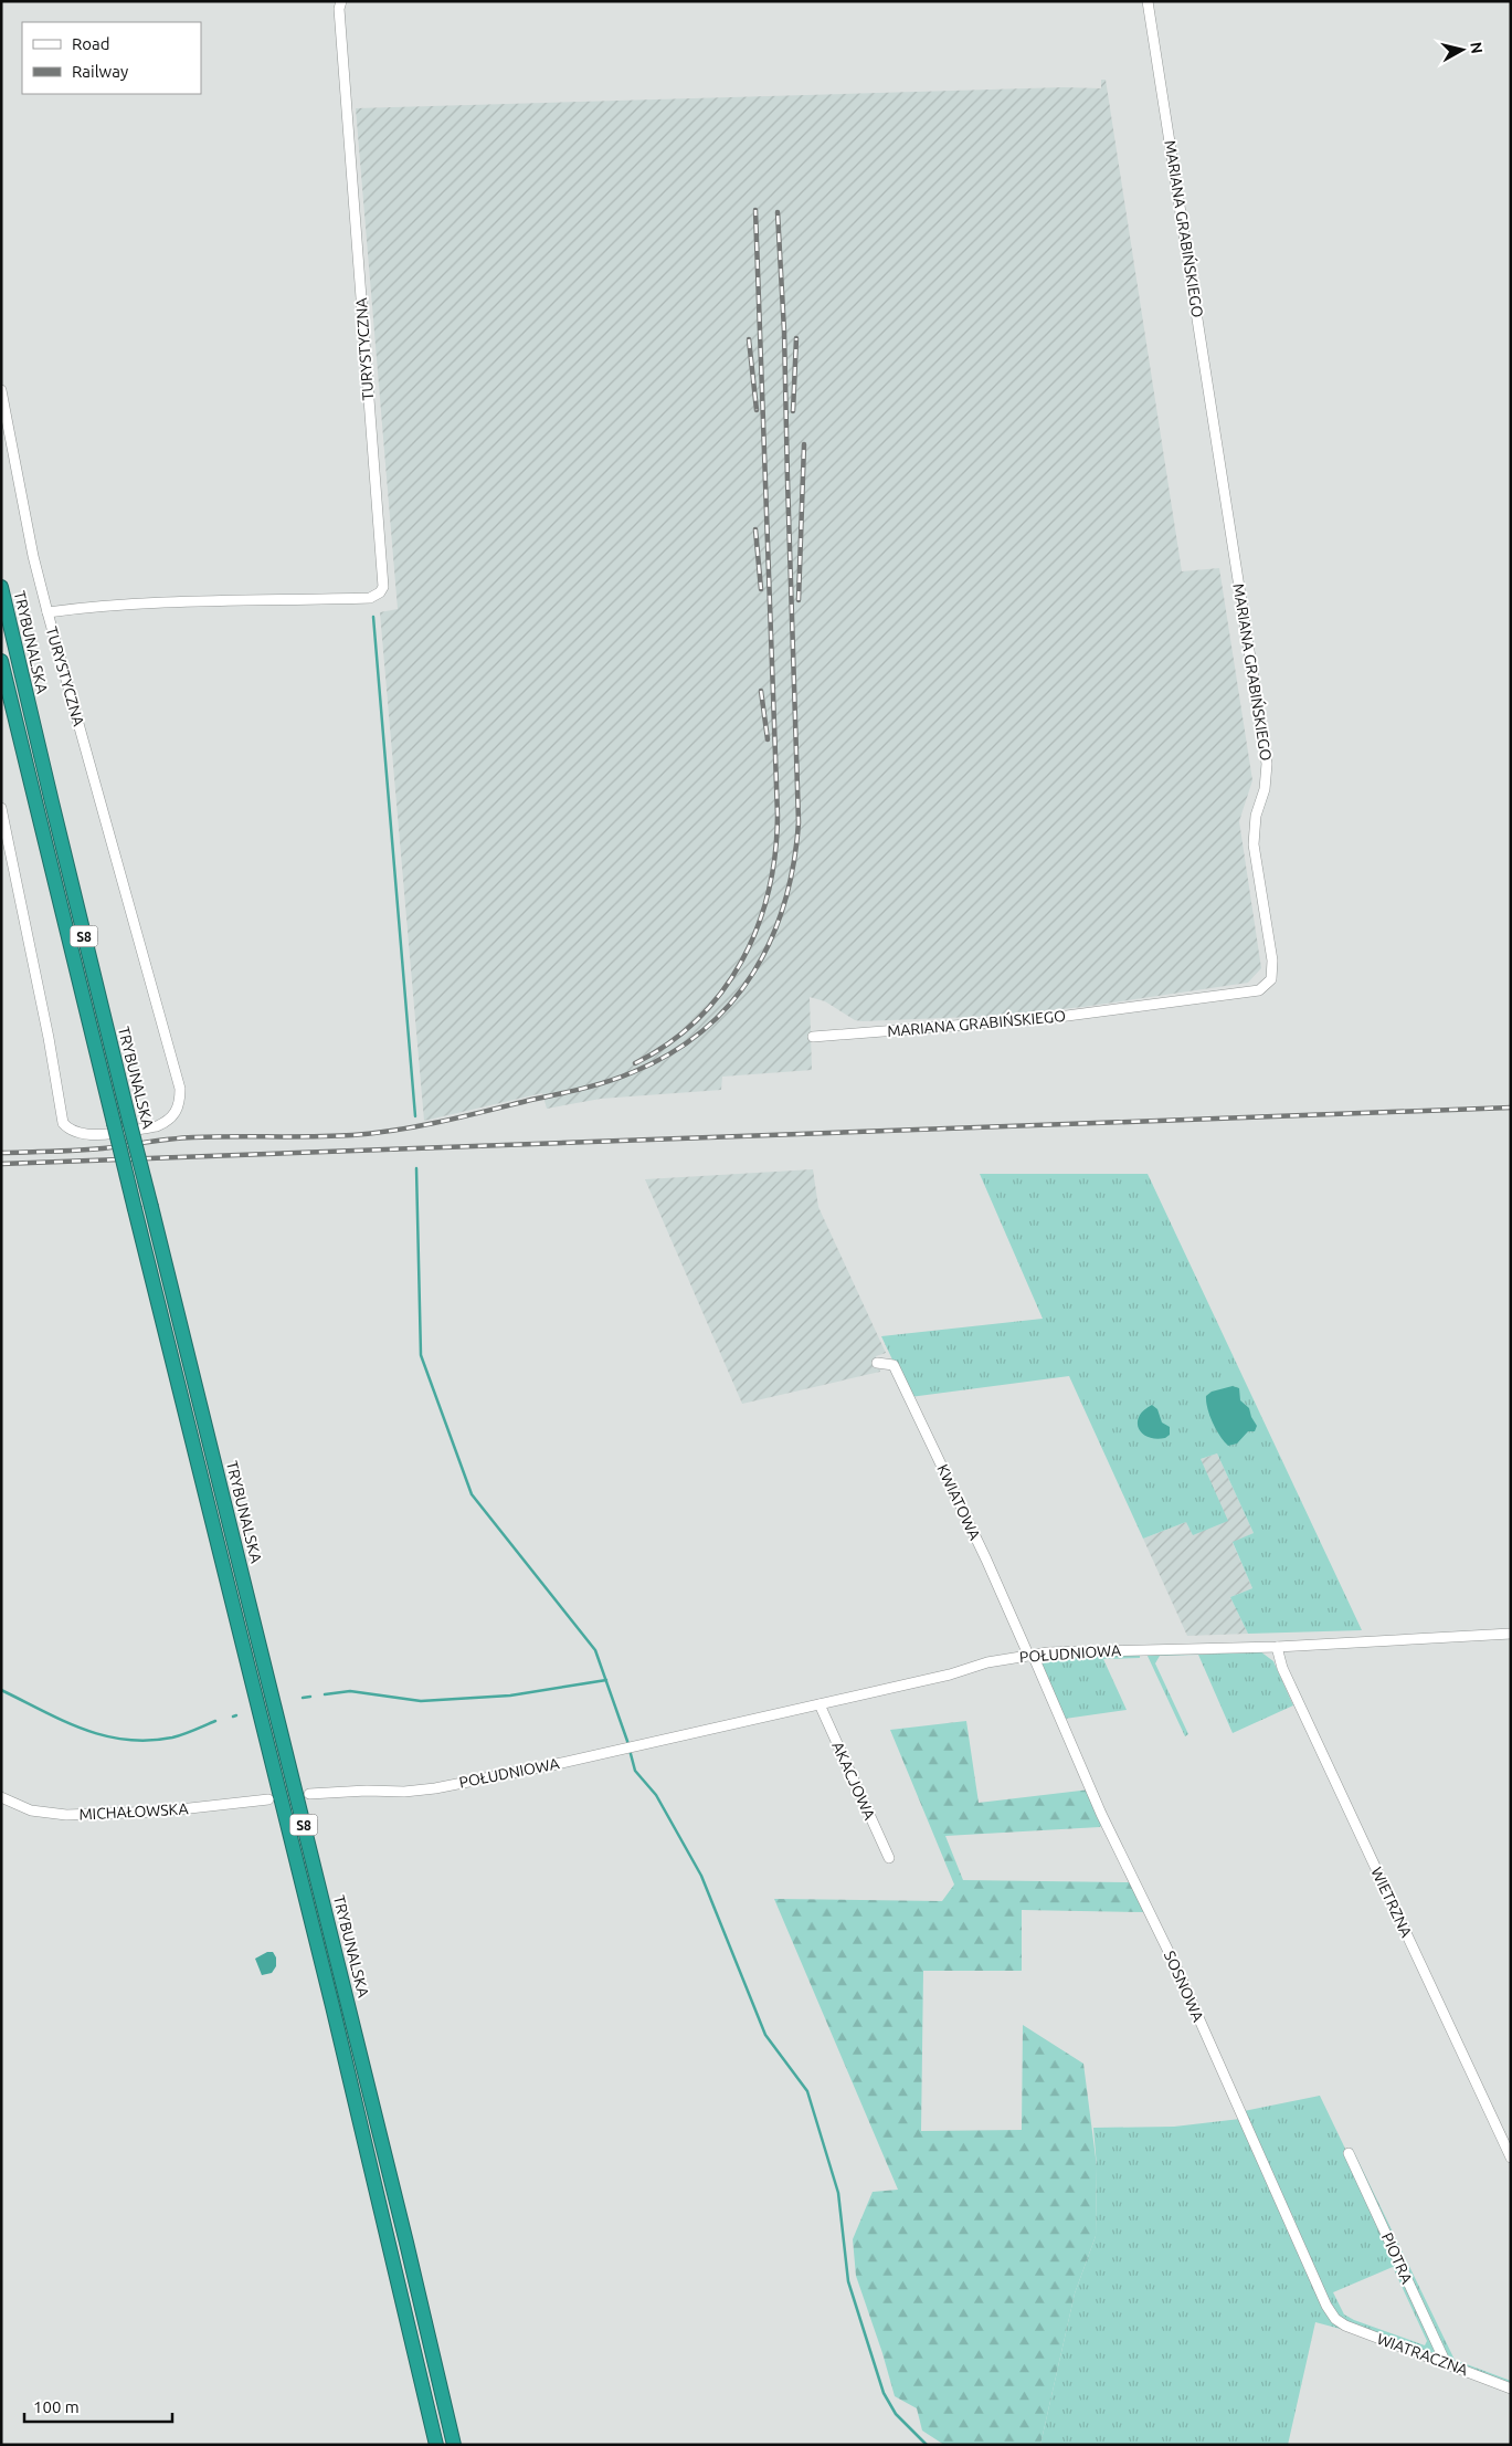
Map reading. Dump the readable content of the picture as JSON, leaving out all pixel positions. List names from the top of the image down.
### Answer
{
  "streets": {
    "highway": ["TRYBUNALSKA", "S8"],
    "street": [
      "MARIANA GRABIŃSKIEGO",
      "TURYSTYCZNA",
      "KWIATOWA",
      "POŁUDNIOWA",
      "AKACJOWA",
      "MICHAŁOWSKA",
      "WIETRZNA",
      "SOSNOWA",
      "PIOTRA",
      "WIATRACZNA"
    ]
  },
  "crossings": [
    ["KWIATOWA", "POŁUDNIOWA"],
    ["KWIATOWA", "SOSNOWA"],
    ["POŁUDNIOWA", "AKACJOWA"],
    ["POŁUDNIOWA", "WIETRZNA"],
    ["POŁUDNIOWA", "SOSNOWA"],
    ["SOSNOWA", "WIATRACZNA"],
    ["PIOTRA", "WIATRACZNA"]
  ],
  "legend": ["Road", "Railway"],
  "scale_bar": "100 m",
  "north": "right"
}
